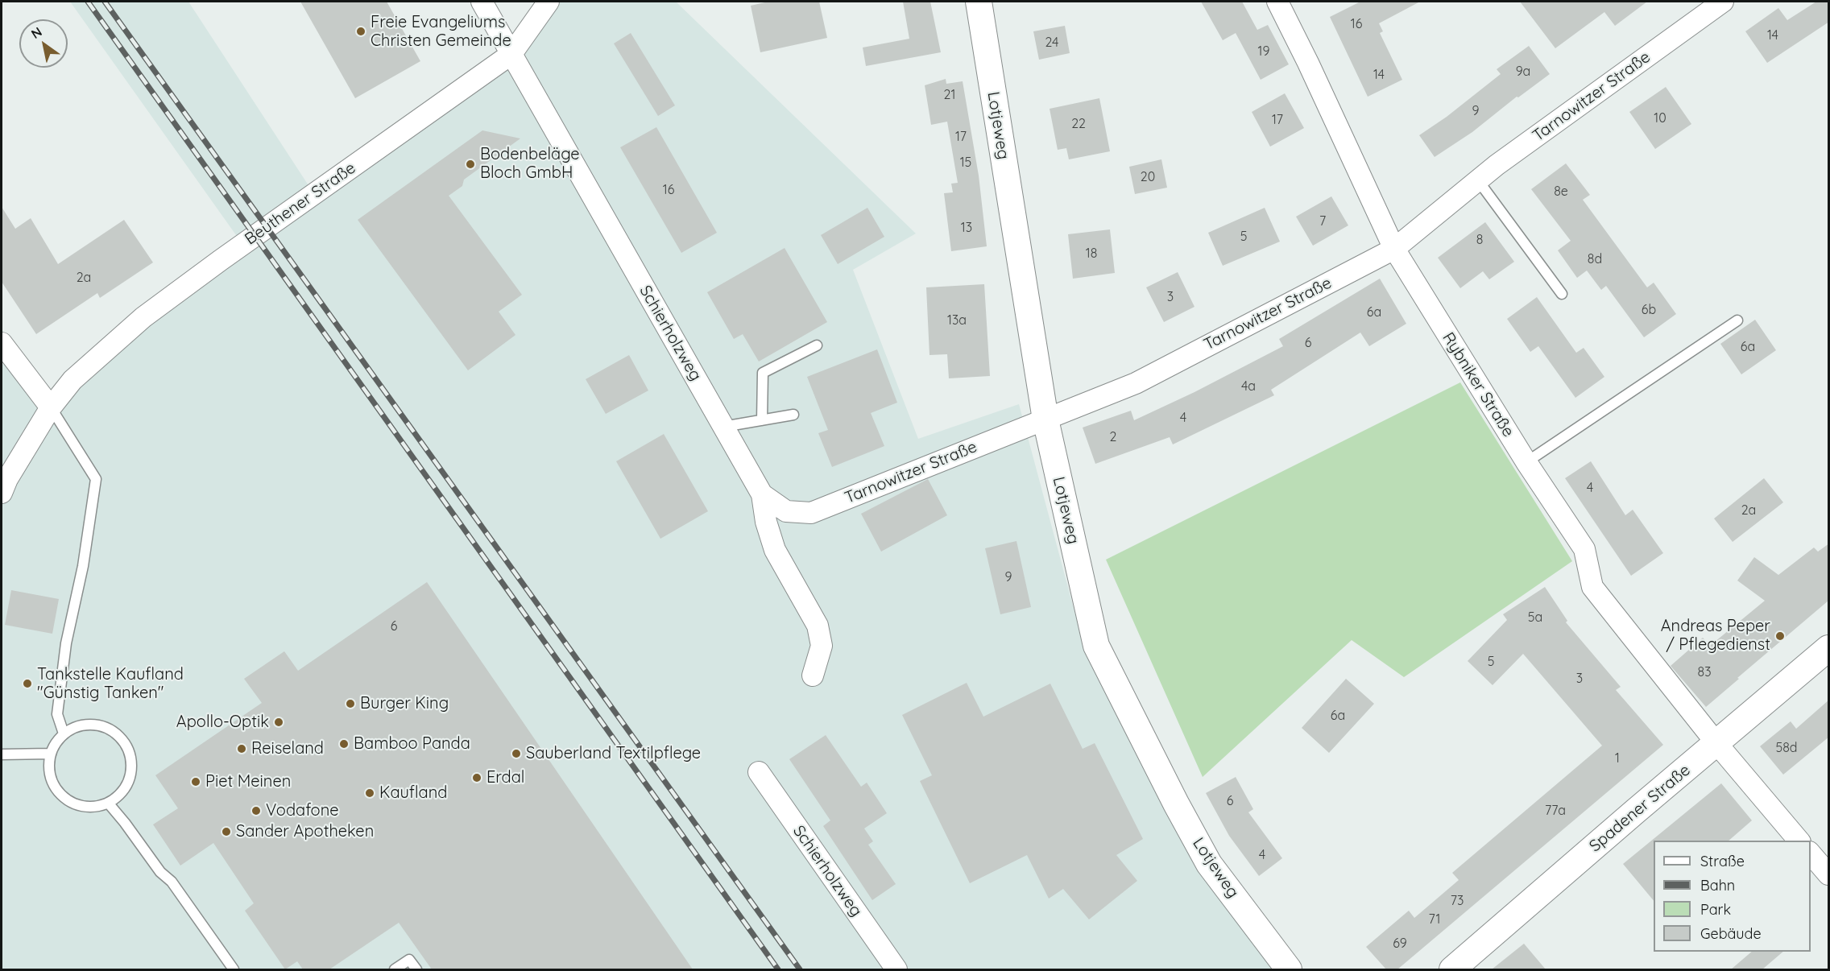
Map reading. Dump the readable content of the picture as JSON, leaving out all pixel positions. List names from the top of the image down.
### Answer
{
  "streets": {
    "street": [
      "Tarnowitzer Straße",
      "Lotjeweg",
      "Beuthener Straße",
      "Schierholzweg",
      "Rybniker Straße",
      "Spadener Straße"
    ]
  },
  "crossings": [
    ["Tarnowitzer Straße", "Lotjeweg"],
    ["Tarnowitzer Straße", "Schierholzweg"],
    ["Tarnowitzer Straße", "Rybniker Straße"],
    ["Beuthener Straße", "Schierholzweg"],
    ["Rybniker Straße", "Spadener Straße"]
  ],
  "places": [
    "Freie Evangeliums Christen Gemeinde",
    "Bodenbeläge Bloch GmbH",
    "Andreas Peper / Pflegedienst",
    "Tankstelle Kaufland \"Günstig Tanken\"",
    "Burger King",
    "Apollo-Optik",
    "Bamboo Panda",
    "Reiseland",
    "Sauberland Textilpflege",
    "Erdal",
    "Piet Meinen",
    "Kaufland",
    "Vodafone",
    "Sander Apotheken"
  ],
  "house_numbers": [
    "16",
    "14",
    "24",
    "19",
    "9a",
    "14",
    "21",
    "9",
    "10",
    "17",
    "22",
    "17",
    "15",
    "20",
    "16",
    "8e",
    "7",
    "13",
    "5",
    "8",
    "18",
    "8d",
    "2a",
    "3",
    "6b",
    "6a",
    "13a",
    "6",
    "6a",
    "4a",
    "4",
    "2",
    "4",
    "2a",
    "9",
    "5a",
    "6",
    "5",
    "83",
    "3",
    "6a",
    "58d",
    "1",
    "6",
    "77a",
    "4",
    "73",
    "71",
    "69"
  ],
  "legend": [
    "Straße",
    "Bahn",
    "Park",
    "Gebäude"
  ],
  "north": "top left"
}
